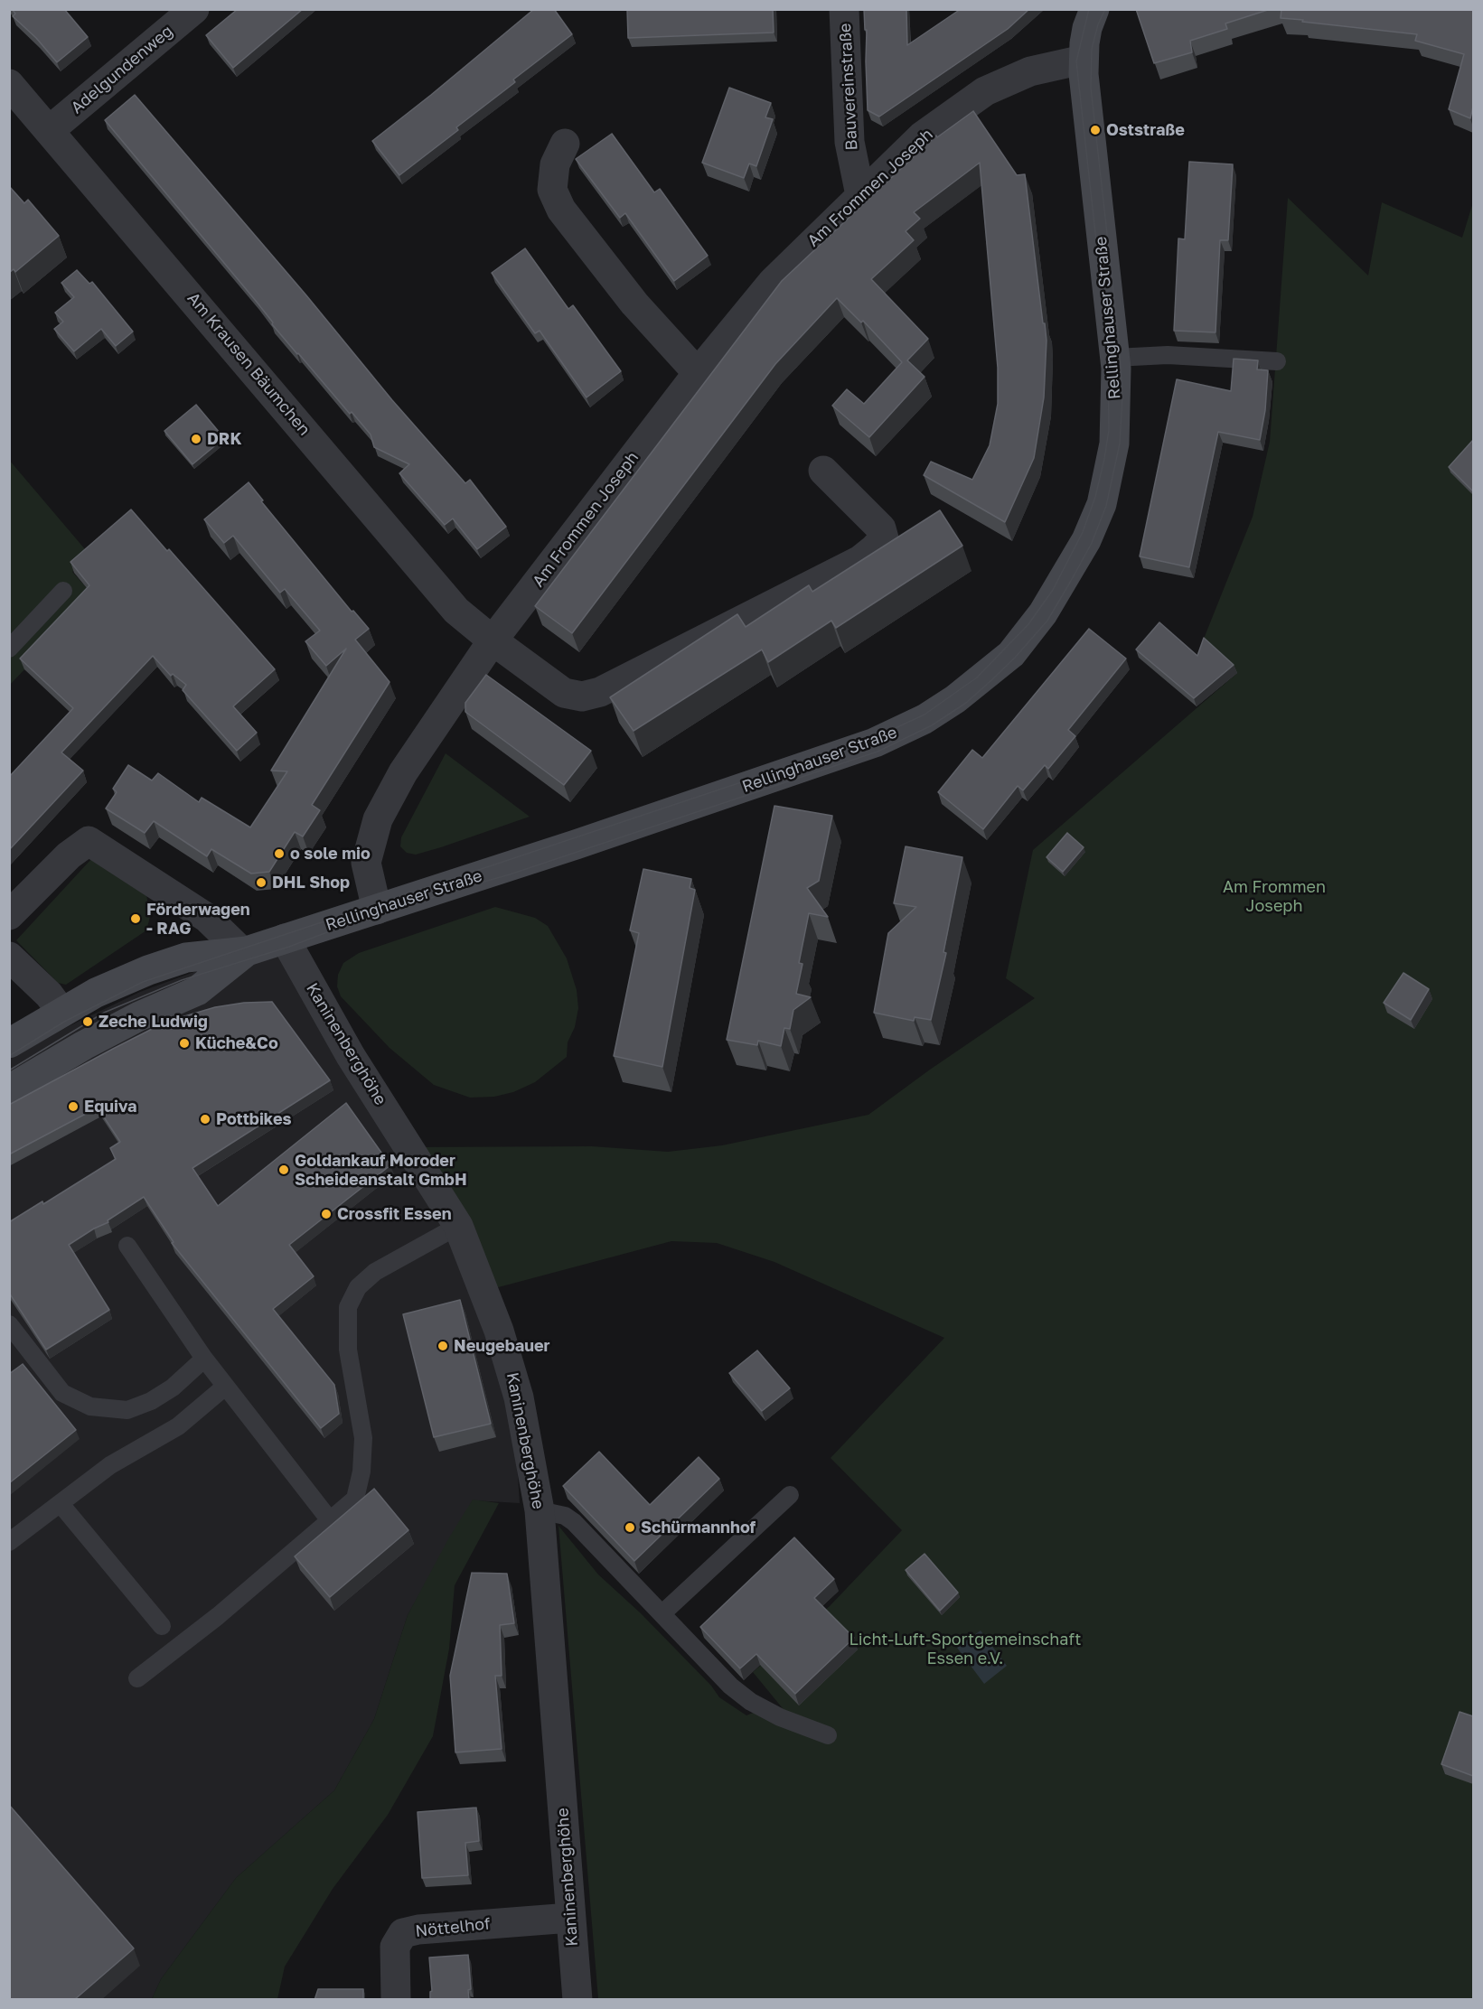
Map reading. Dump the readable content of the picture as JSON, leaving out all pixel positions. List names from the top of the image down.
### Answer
{
  "streets": {
    "main road": ["Rellinghauser Straße"],
    "street": [
      "Adelgundenweg",
      "Bauvereinstraße",
      "Am Frommen Joseph",
      "Am Krausen Bäumchen",
      "Kaninenberghöhe",
      "Nöttelhof"
    ]
  },
  "crossings": [
    ["Adelgundenweg", "Am Krausen Bäumchen"],
    ["Bauvereinstraße", "Am Frommen Joseph"],
    ["Am Frommen Joseph", "Rellinghauser Straße"],
    ["Am Frommen Joseph", "Am Krausen Bäumchen"],
    ["Rellinghauser Straße", "Kaninenberghöhe"],
    ["Kaninenberghöhe", "Nöttelhof"]
  ],
  "parks": ["Am Frommen Joseph", "Licht-Luft-Sportgemeinschaft Essen e.V."],
  "places": [
    "Oststraße",
    "DRK",
    "o sole mio",
    "DHL Shop",
    "Förderwagen - RAG",
    "Zeche Ludwig",
    "Küche&Co",
    "Equiva",
    "Pottbikes",
    "Goldankauf Moroder Scheideanstalt GmbH",
    "Crossfit Essen",
    "Neugebauer",
    "Schürmannhof"
  ]
}
